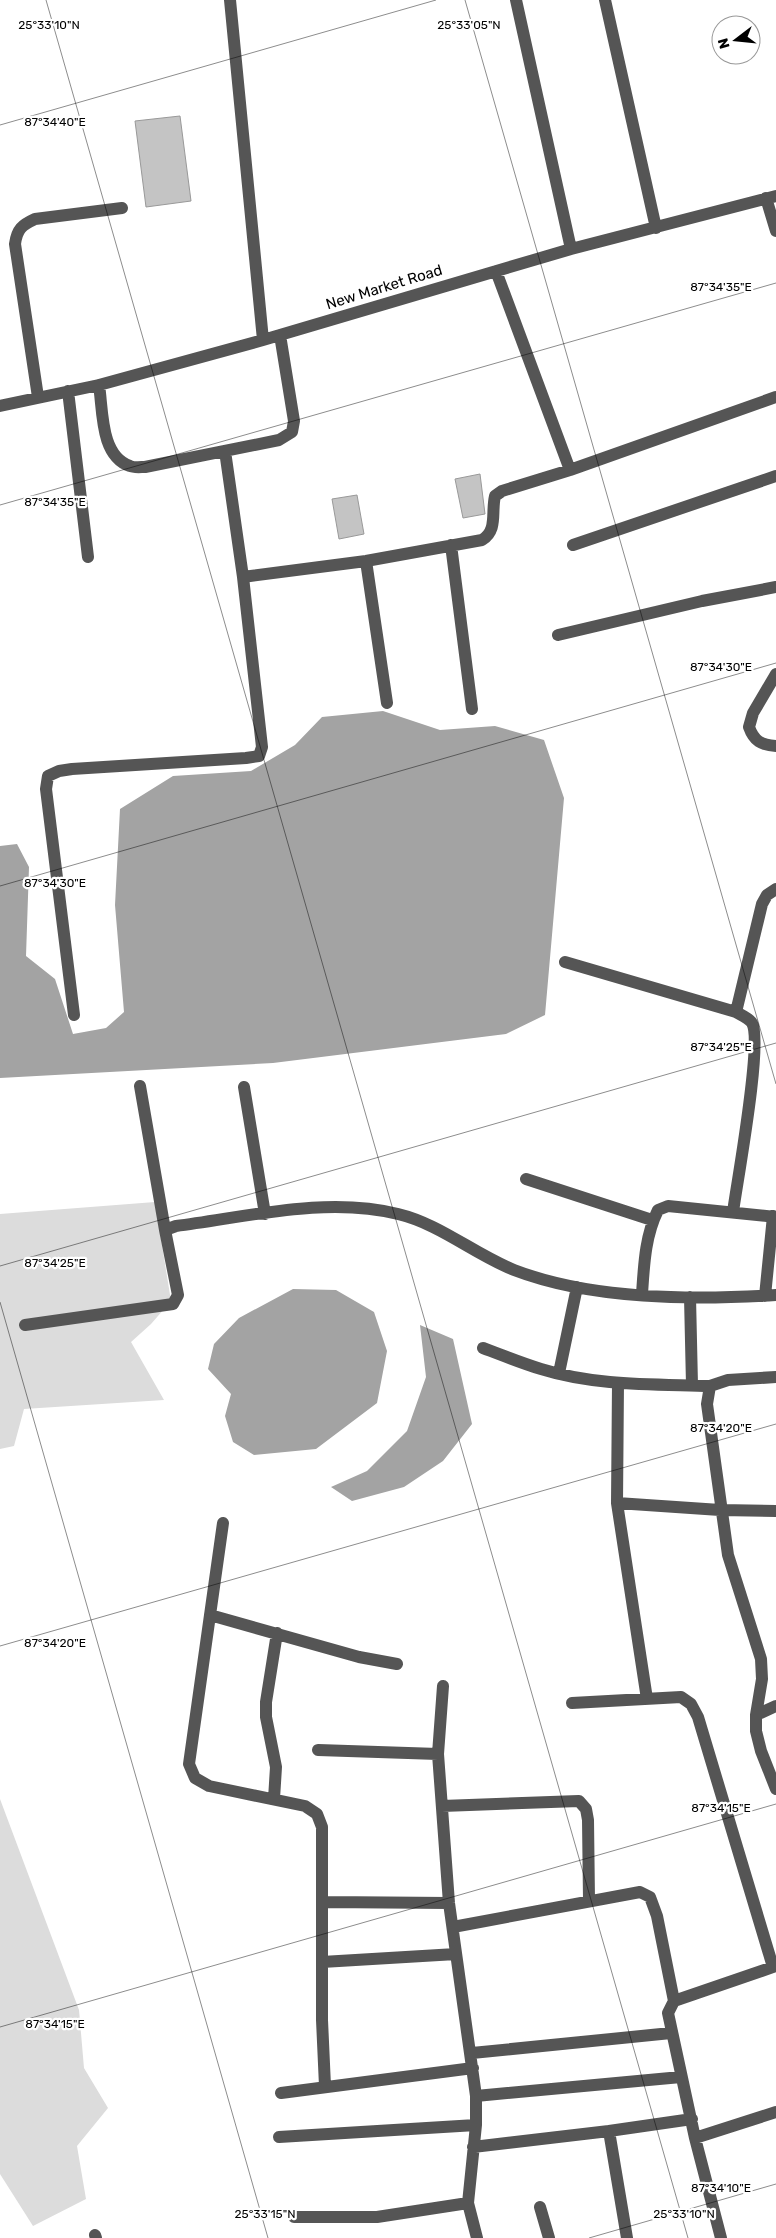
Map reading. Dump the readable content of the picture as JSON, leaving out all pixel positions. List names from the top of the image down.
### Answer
{
  "streets": {
    "street": ["New Market Road"]
  },
  "north": "left",
  "coordinates": [
    "25°33'10\"N",
    "25°33'05\"N",
    "87°34'40\"E",
    "87°34'35\"E",
    "87°34'30\"E",
    "87°34'25\"E",
    "87°34'20\"E",
    "87°34'15\"E",
    "87°34'10\"E",
    "25°33'15\"N"
  ]
}
